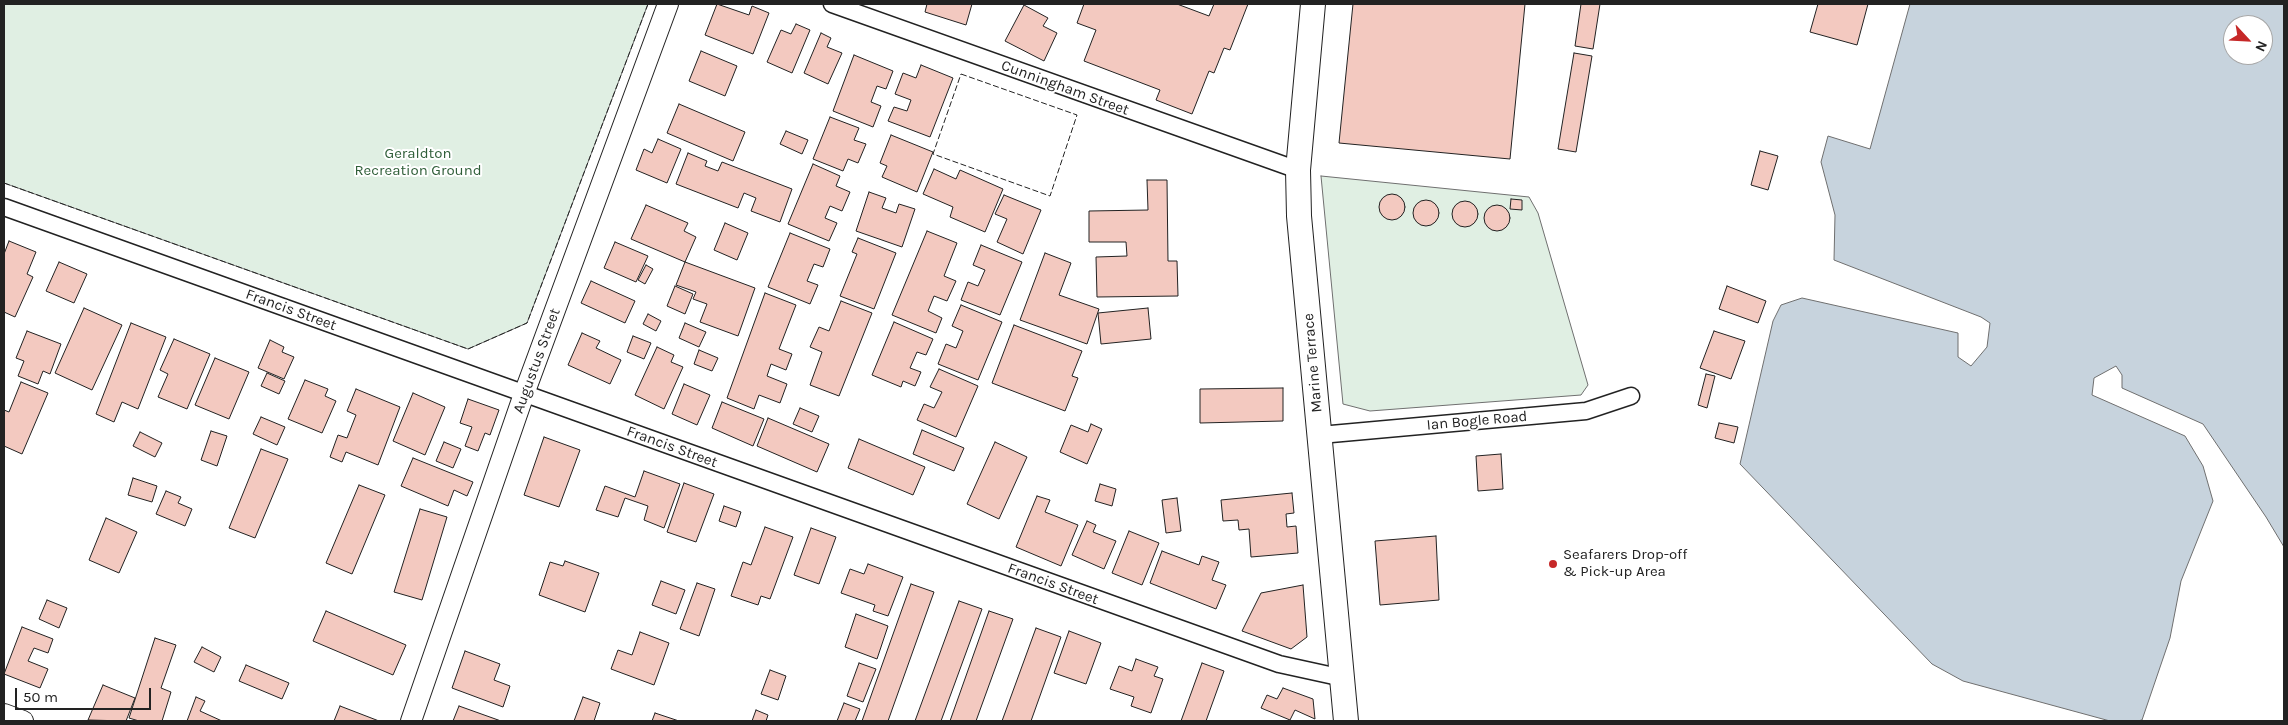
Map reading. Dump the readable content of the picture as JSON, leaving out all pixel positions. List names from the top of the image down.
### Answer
{
  "streets": {
    "main road": ["Marine Terrace"],
    "street": [
      "Cunningham Street",
      "Francis Street",
      "Augustus Street",
      "Ian Bogle Road"
    ]
  },
  "crossings": [
    ["Cunningham Street", "Marine Terrace"],
    ["Francis Street", "Augustus Street"],
    ["Francis Street", "Marine Terrace"],
    ["Marine Terrace", "Ian Bogle Road"]
  ],
  "parks": ["Geraldton Recreation Ground"],
  "places": ["Seafarers Drop-off & Pick-up Area"],
  "scale_bar": "50 m",
  "north": "bottom right"
}
